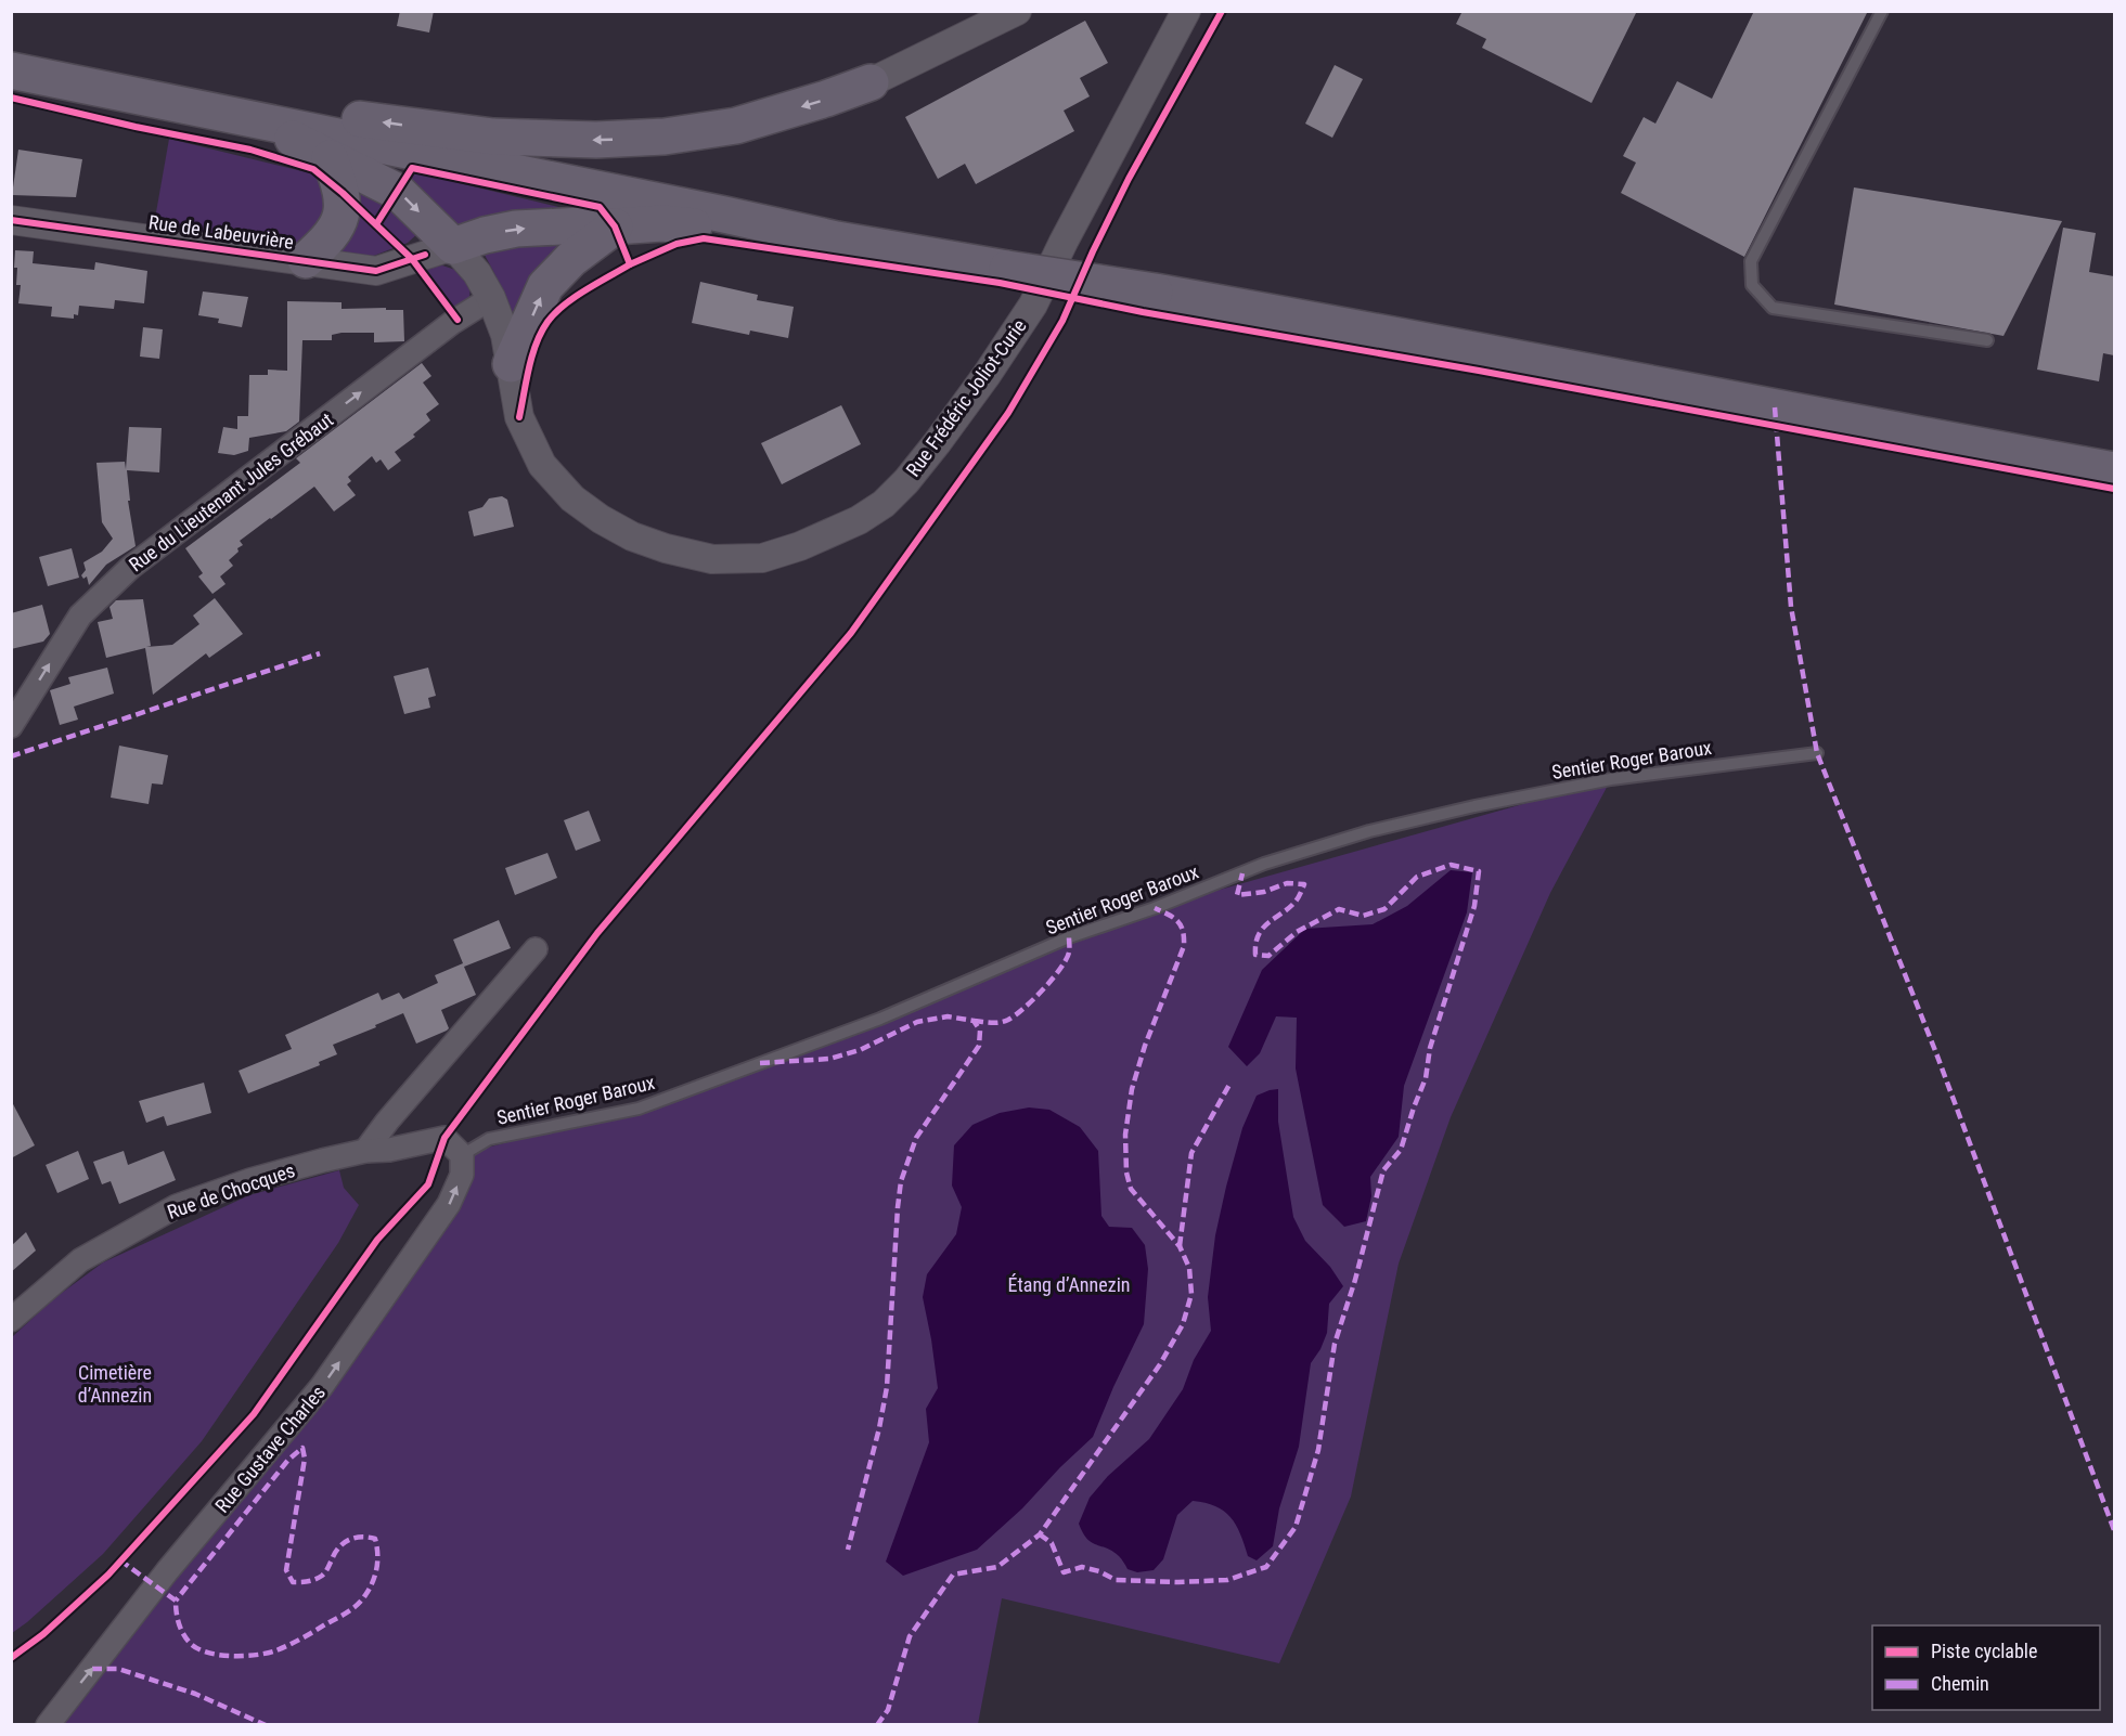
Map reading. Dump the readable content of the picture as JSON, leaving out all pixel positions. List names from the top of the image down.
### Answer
{
  "streets": {
    "street": [
      "Rue de Labeuvrière",
      "Rue Frédéric Joliot-Curie",
      "Rue du Lieutenant Jules Grébaut",
      "Rue de Chocques",
      "Rue Gustave Charles"
    ],
    "lane": ["Sentier Roger Baroux"]
  },
  "crossings": [
    ["Rue de Labeuvrière", "Rue Frédéric Joliot-Curie"],
    ["Rue Frédéric Joliot-Curie", "Rue du Lieutenant Jules Grébaut"],
    ["Sentier Roger Baroux", "Rue de Chocques"],
    ["Sentier Roger Baroux", "Rue Gustave Charles"],
    ["Rue de Chocques", "Rue Gustave Charles"]
  ],
  "one_way": ["Rue du Lieutenant Jules Grébaut", "Rue Gustave Charles"],
  "parks": ["Étang d’Annezin", "Cimetière d’Annezin"],
  "legend": ["Piste cyclable", "Chemin"]
}
